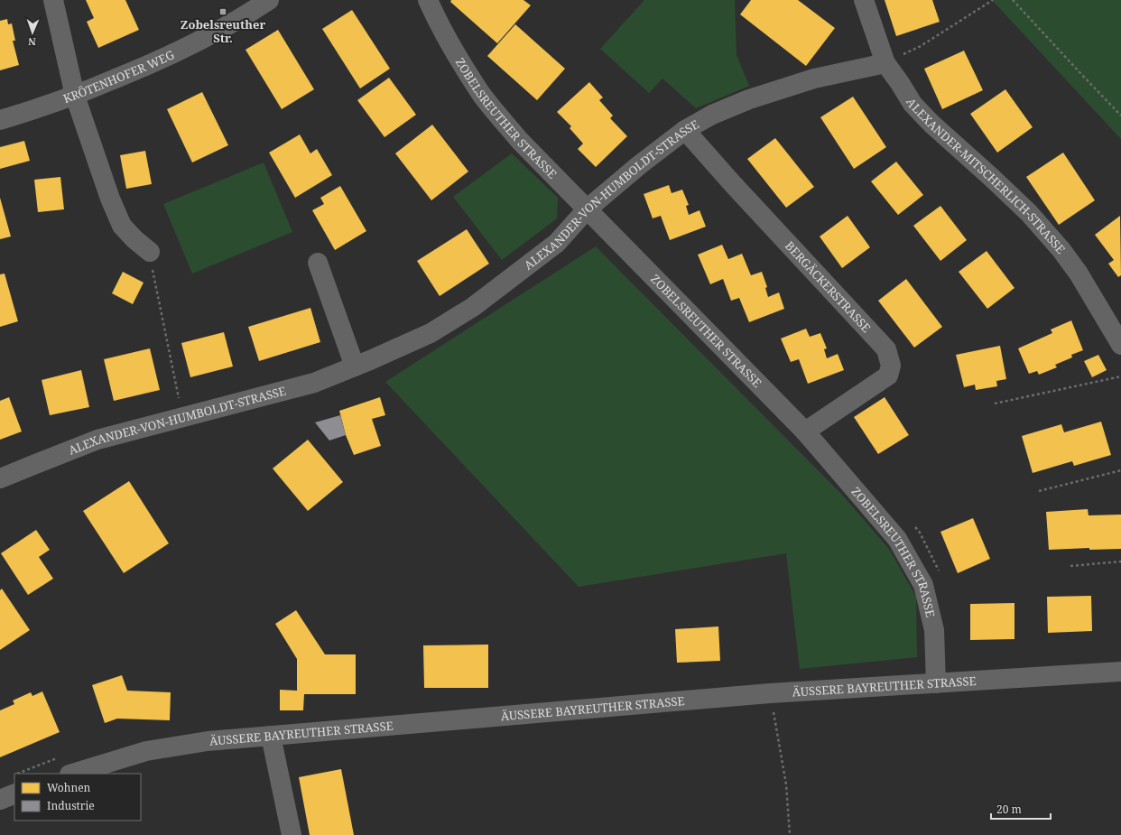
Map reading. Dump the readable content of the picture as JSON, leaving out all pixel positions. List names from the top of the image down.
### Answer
{
  "streets": {
    "street": [
      "KRÖTENHOFER WEG",
      "ZOBELSREUTHER STRASSE",
      "ALEXANDER-MITSCHERLICH-STRASSE",
      "ALEXANDER-VON-HUMBOLDT-STRASSE",
      "BERGÄCKERSTRASSE",
      "ÄUSSERE BAYREUTHER STRASSE"
    ]
  },
  "crossings": [
    ["ZOBELSREUTHER STRASSE", "ALEXANDER-VON-HUMBOLDT-STRASSE"],
    ["ZOBELSREUTHER STRASSE", "BERGÄCKERSTRASSE"],
    ["ZOBELSREUTHER STRASSE", "ÄUSSERE BAYREUTHER STRASSE"],
    ["ALEXANDER-MITSCHERLICH-STRASSE", "ALEXANDER-VON-HUMBOLDT-STRASSE"],
    ["ALEXANDER-VON-HUMBOLDT-STRASSE", "BERGÄCKERSTRASSE"]
  ],
  "places": {
    "transit": ["Zobelsreuther Str."]
  },
  "legend": ["Wohnen", "Industrie"],
  "scale_bar": "20 m",
  "north": "bottom"
}
